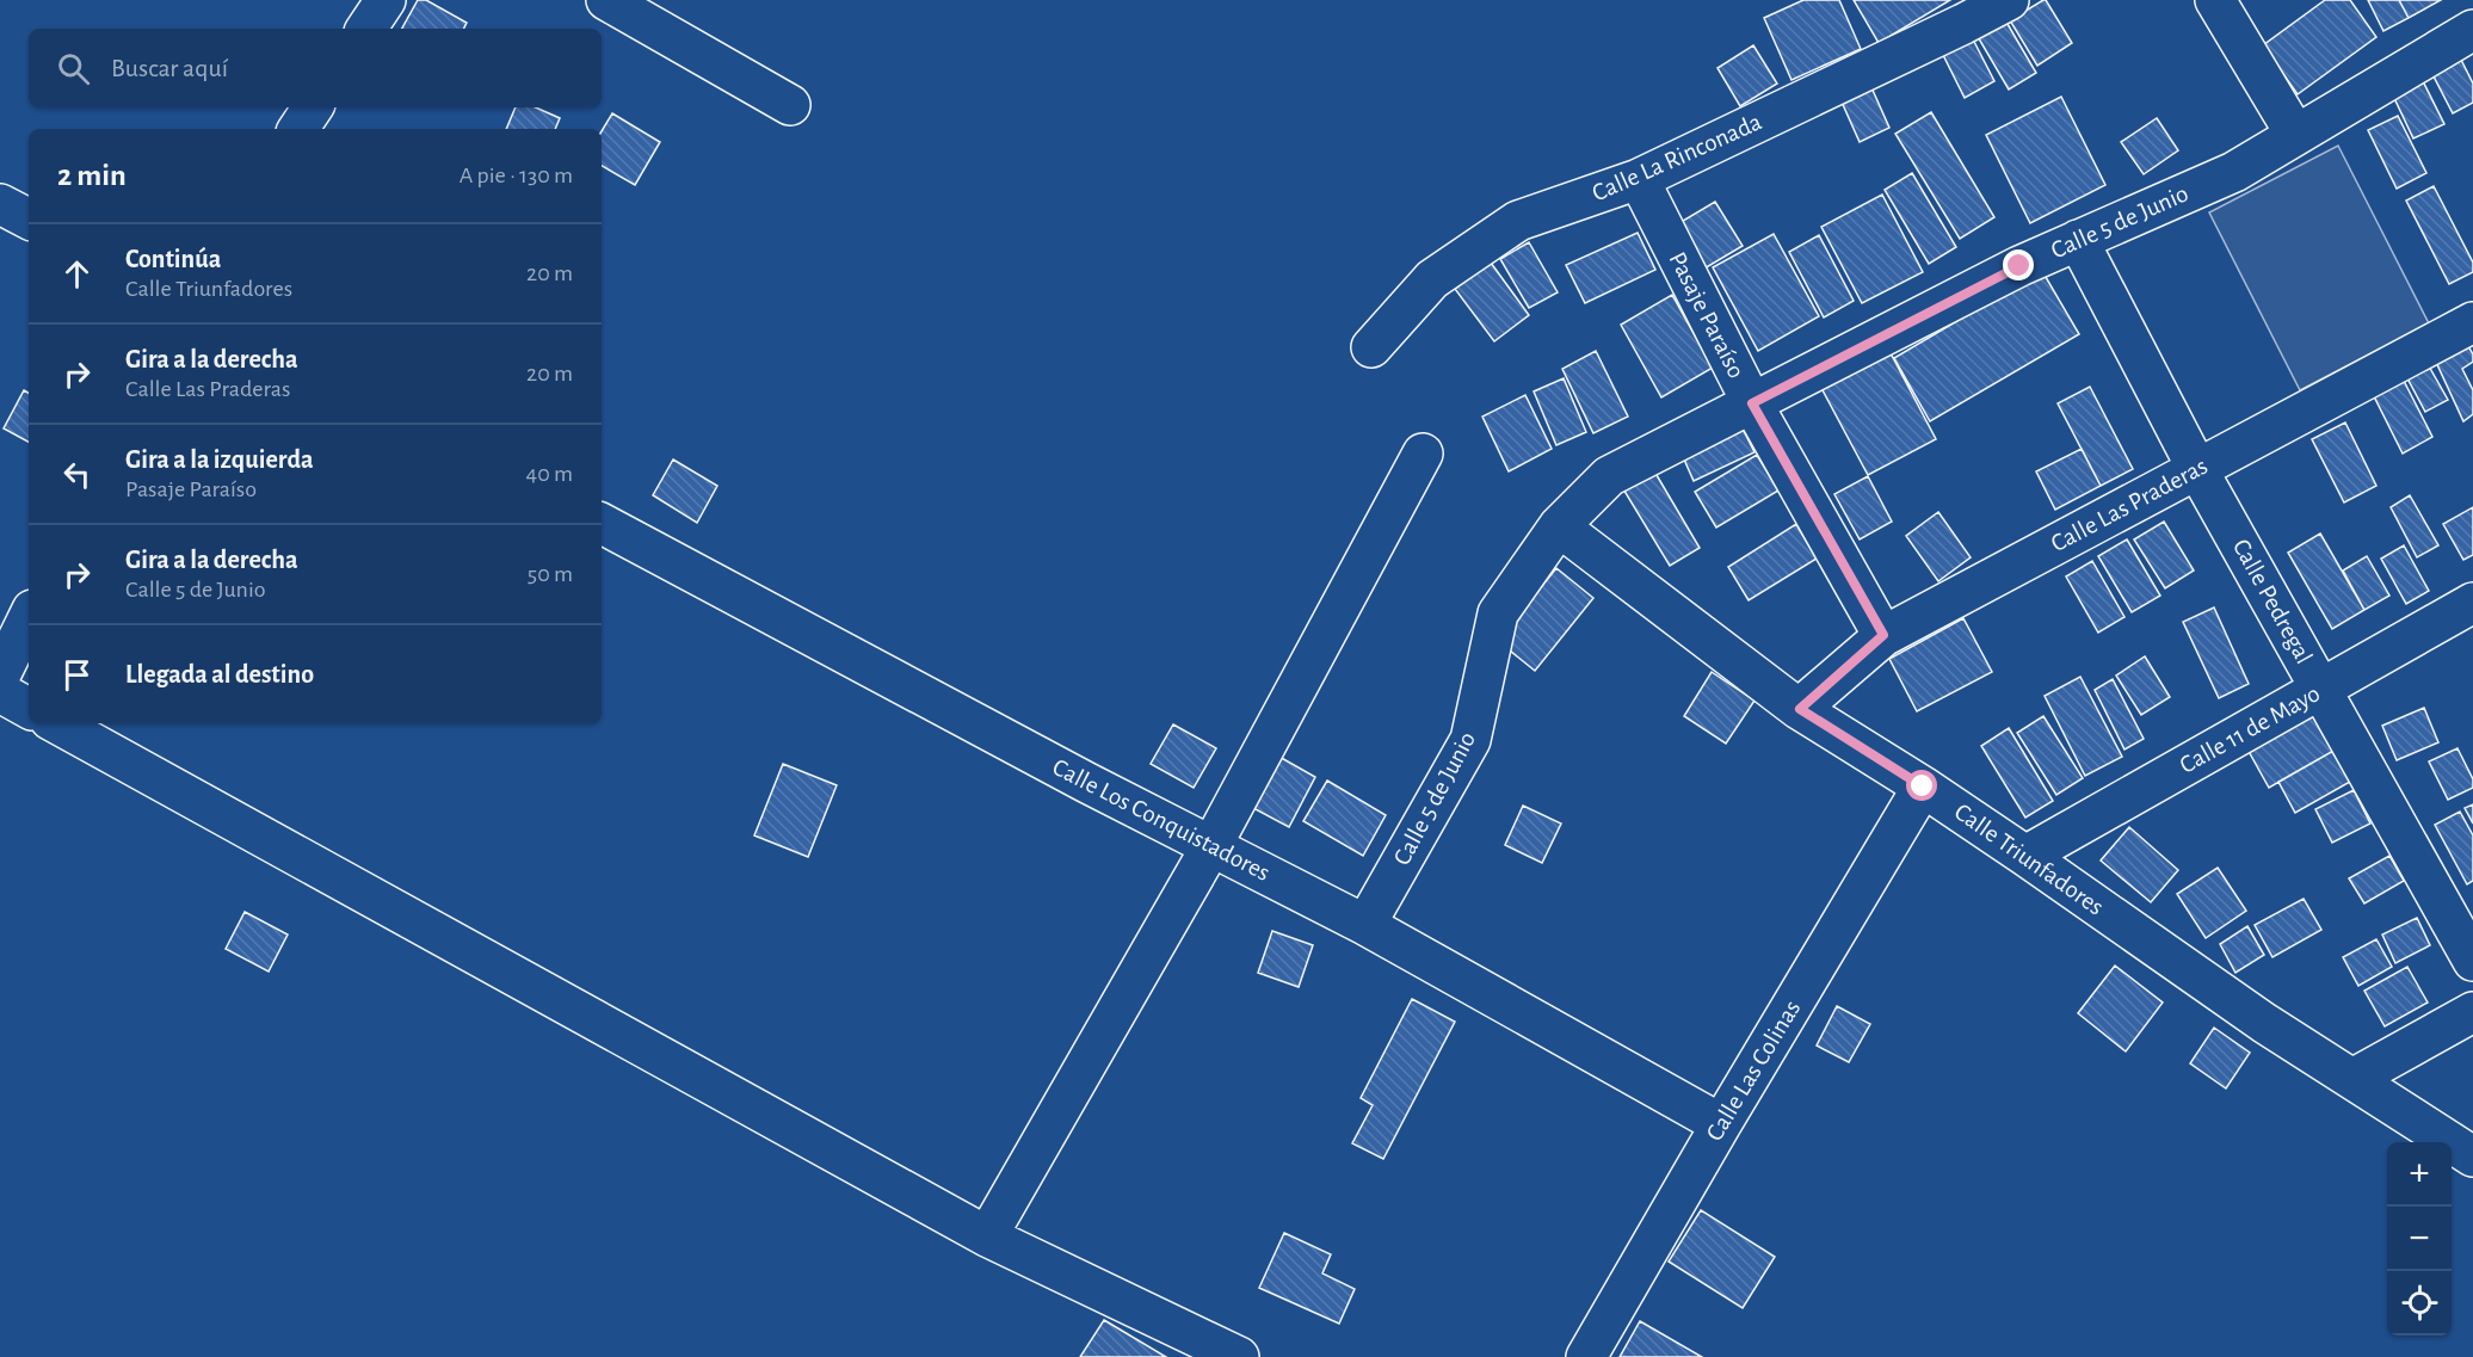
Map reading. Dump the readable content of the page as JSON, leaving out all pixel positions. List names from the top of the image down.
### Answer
{
  "streets": {
    "street": [
      "Calle La Rinconada",
      "Calle 5 de Junio",
      "Pasaje Paraíso",
      "Calle Las Praderas",
      "Calle Pedregal",
      "Calle 11 de Mayo",
      "Calle Los Conquistadores",
      "Calle Triunfadores",
      "Calle Las Colinas"
    ]
  },
  "crossings": [
    ["Calle La Rinconada", "Pasaje Paraíso"],
    ["Calle 5 de Junio", "Pasaje Paraíso"],
    ["Calle 5 de Junio", "Calle Pedregal"],
    ["Calle 5 de Junio", "Calle Los Conquistadores"],
    ["Calle 5 de Junio", "Calle Triunfadores"],
    ["Pasaje Paraíso", "Calle Las Praderas"],
    ["Calle Las Praderas", "Calle Pedregal"],
    ["Calle Las Praderas", "Calle Triunfadores"],
    ["Calle Pedregal", "Calle 11 de Mayo"],
    ["Calle 11 de Mayo", "Calle Triunfadores"],
    ["Calle Los Conquistadores", "Calle Las Colinas"],
    ["Calle Triunfadores", "Calle Las Colinas"]
  ],
  "page": {
    "search": "Buscar aquí",
    "heading": ["2 min", "A pie · 130 m"],
    "list": [
      ["Continúa", "Calle Triunfadores", "20 m"],
      ["Gira a la derecha", "Calle Las Praderas", "20 m"],
      ["Gira a la izquierda", "Pasaje Paraíso", "40 m"],
      ["Gira a la derecha", "Calle 5 de Junio", "50 m"],
      "Llegada al destino"
    ],
    "map_buttons": ["+", "−"]
  }
}
